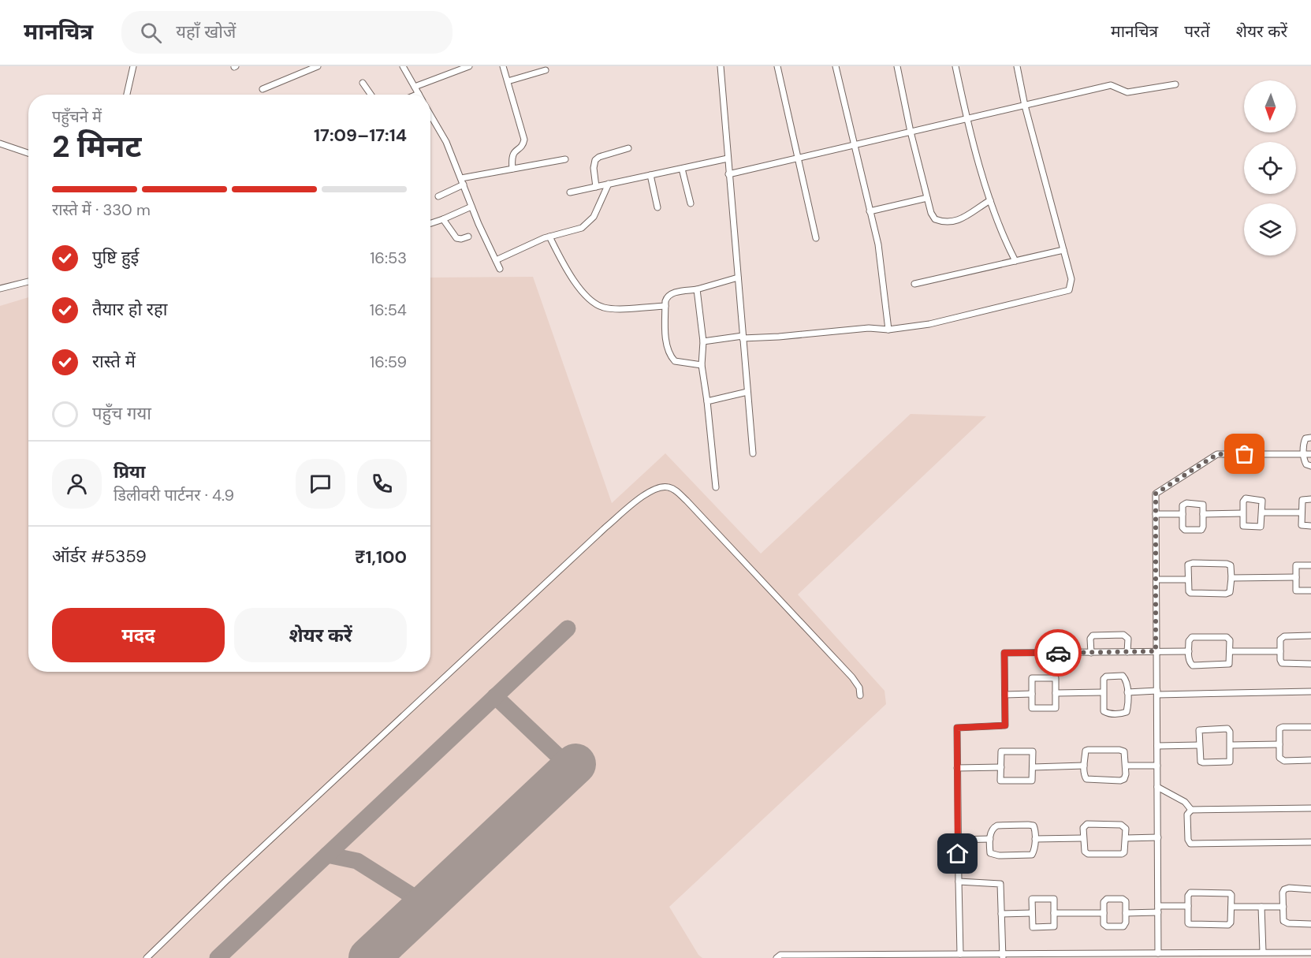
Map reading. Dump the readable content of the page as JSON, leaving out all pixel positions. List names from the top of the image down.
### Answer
{
  "north": "bottom",
  "page": {
    "header": "मानचित्र",
    "search": "यहाँ खोजें",
    "nav": ["मानचित्र", "परतें", "शेयर करें"],
    "heading": ["2 मिनट", "पहुँचने में", "17:09–17:14"],
    "panel": [
      "प्रिया",
      "डिलीवरी पार्टनर · 4.9",
      "ऑर्डर #5359",
      "₹1,100"
    ],
    "bar": "रास्ते में · 330 m",
    "list": [
      ["पुष्टि हुई", "16:53"],
      ["तैयार हो रहा", "16:54"],
      ["रास्ते में", "16:59"],
      "पहुँच गया"
    ],
    "buttons": ["मदद", "शेयर करें"]
  }
}
